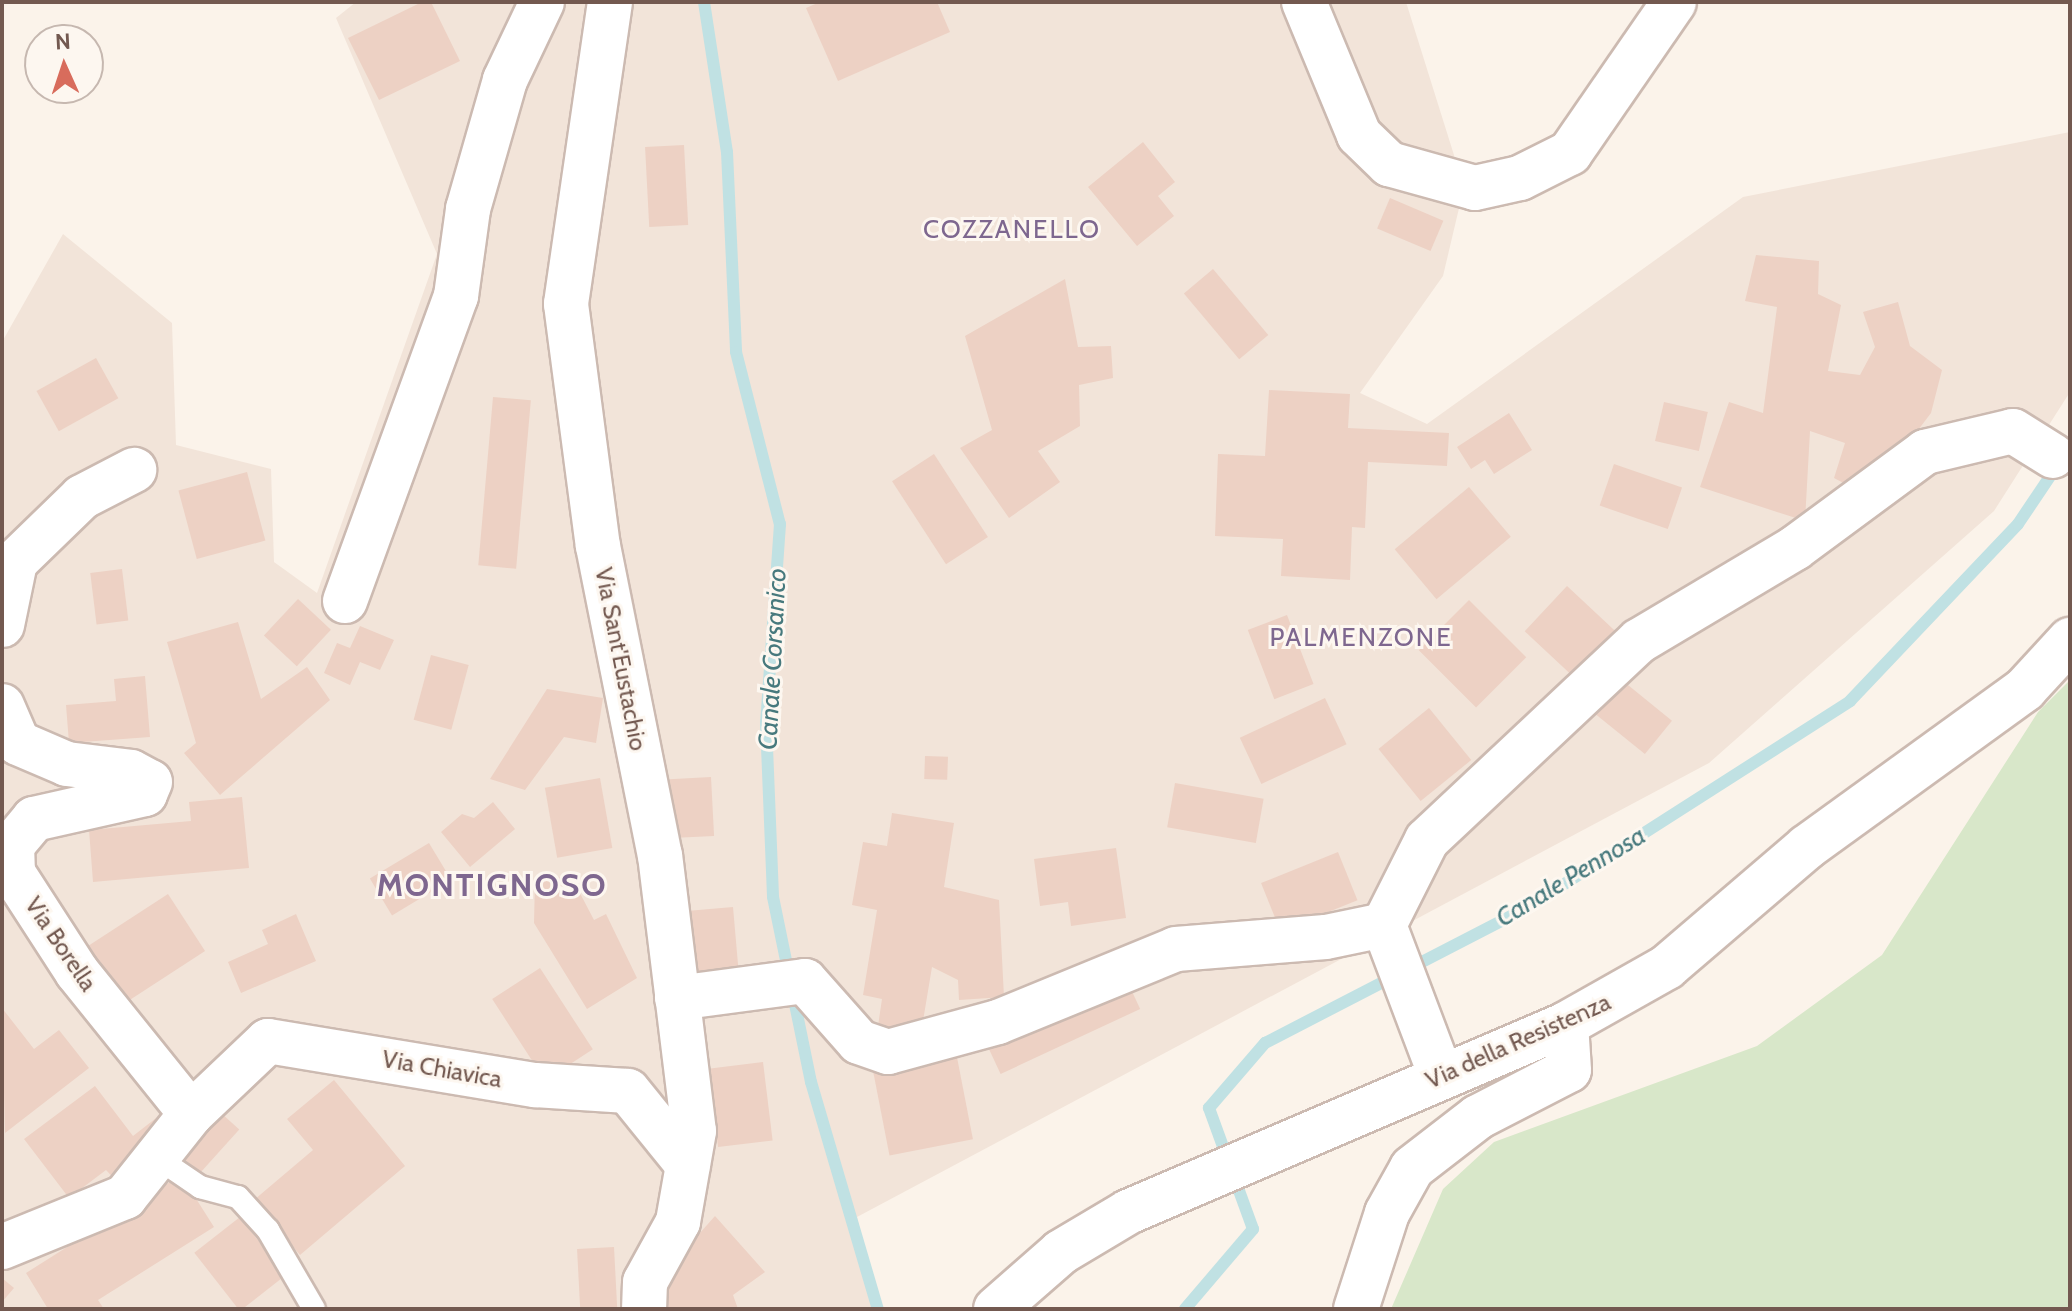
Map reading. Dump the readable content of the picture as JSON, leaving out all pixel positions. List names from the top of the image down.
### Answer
{
  "streets": {
    "street": [
      "Via Sant'Eustachio",
      "Via Borella",
      "Via della Resistenza",
      "Via Chiavica"
    ]
  },
  "crossings": [
    ["Via Sant'Eustachio", "Via Chiavica"],
    ["Via Borella", "Via Chiavica"]
  ],
  "districts": ["COZZANELLO", "PALMENZONE", "MONTIGNOSO"],
  "water": ["Canale Corsanico", "Canale Pennosa"],
  "north": "top"
}
